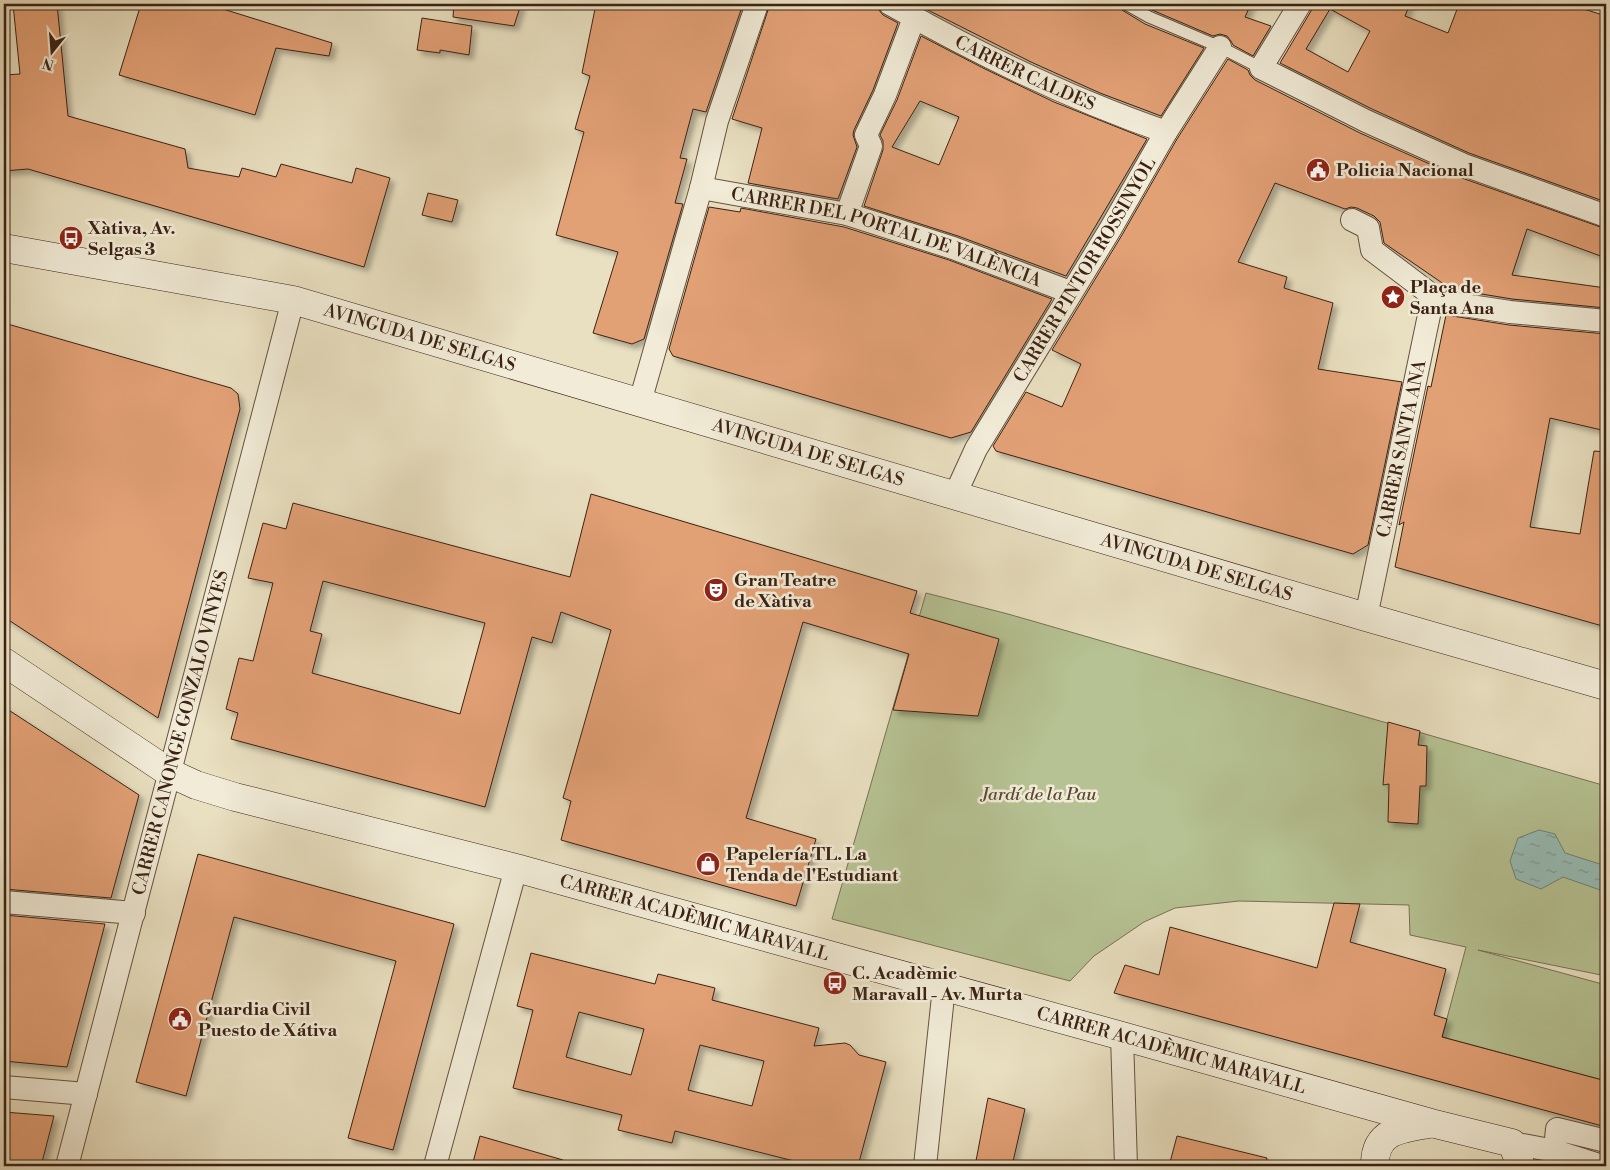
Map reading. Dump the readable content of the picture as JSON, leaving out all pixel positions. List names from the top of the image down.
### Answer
{
  "streets": {
    "street": [
      "CARRER CALDES",
      "CARRER DEL PORTAL DE VALÈNCIA",
      "CARRER PINTOR ROSSINYOL",
      "AVINGUDA DE SELGAS",
      "CARRER SANTA ANA",
      "CARRER CANONGE GONZALO VINYES",
      "CARRER ACADÈMIC MARAVALL"
    ]
  },
  "crossings": [
    ["CARRER CALDES", "CARRER PINTOR ROSSINYOL"],
    ["CARRER DEL PORTAL DE VALÈNCIA", "CARRER PINTOR ROSSINYOL"],
    ["CARRER PINTOR ROSSINYOL", "AVINGUDA DE SELGAS"],
    ["AVINGUDA DE SELGAS", "CARRER SANTA ANA"],
    ["AVINGUDA DE SELGAS", "CARRER CANONGE GONZALO VINYES"],
    ["CARRER CANONGE GONZALO VINYES", "CARRER ACADÈMIC MARAVALL"]
  ],
  "parks": ["Jardí de la Pau"],
  "places": {
    "public building": ["Policia Nacional", "Guardia Civil Puesto de Xátiva"],
    "bus stop": ["Xàtiva, Av. Selgas 3", "C. Acadèmic Maravall - Av. Murta"],
    "place": ["Plaça de Santa Ana"],
    "theatre": ["Gran Teatre de Xàtiva"],
    "shop": ["Papelería TL. La Tenda de l'Estudiant"]
  },
  "north": "bottom"
}
